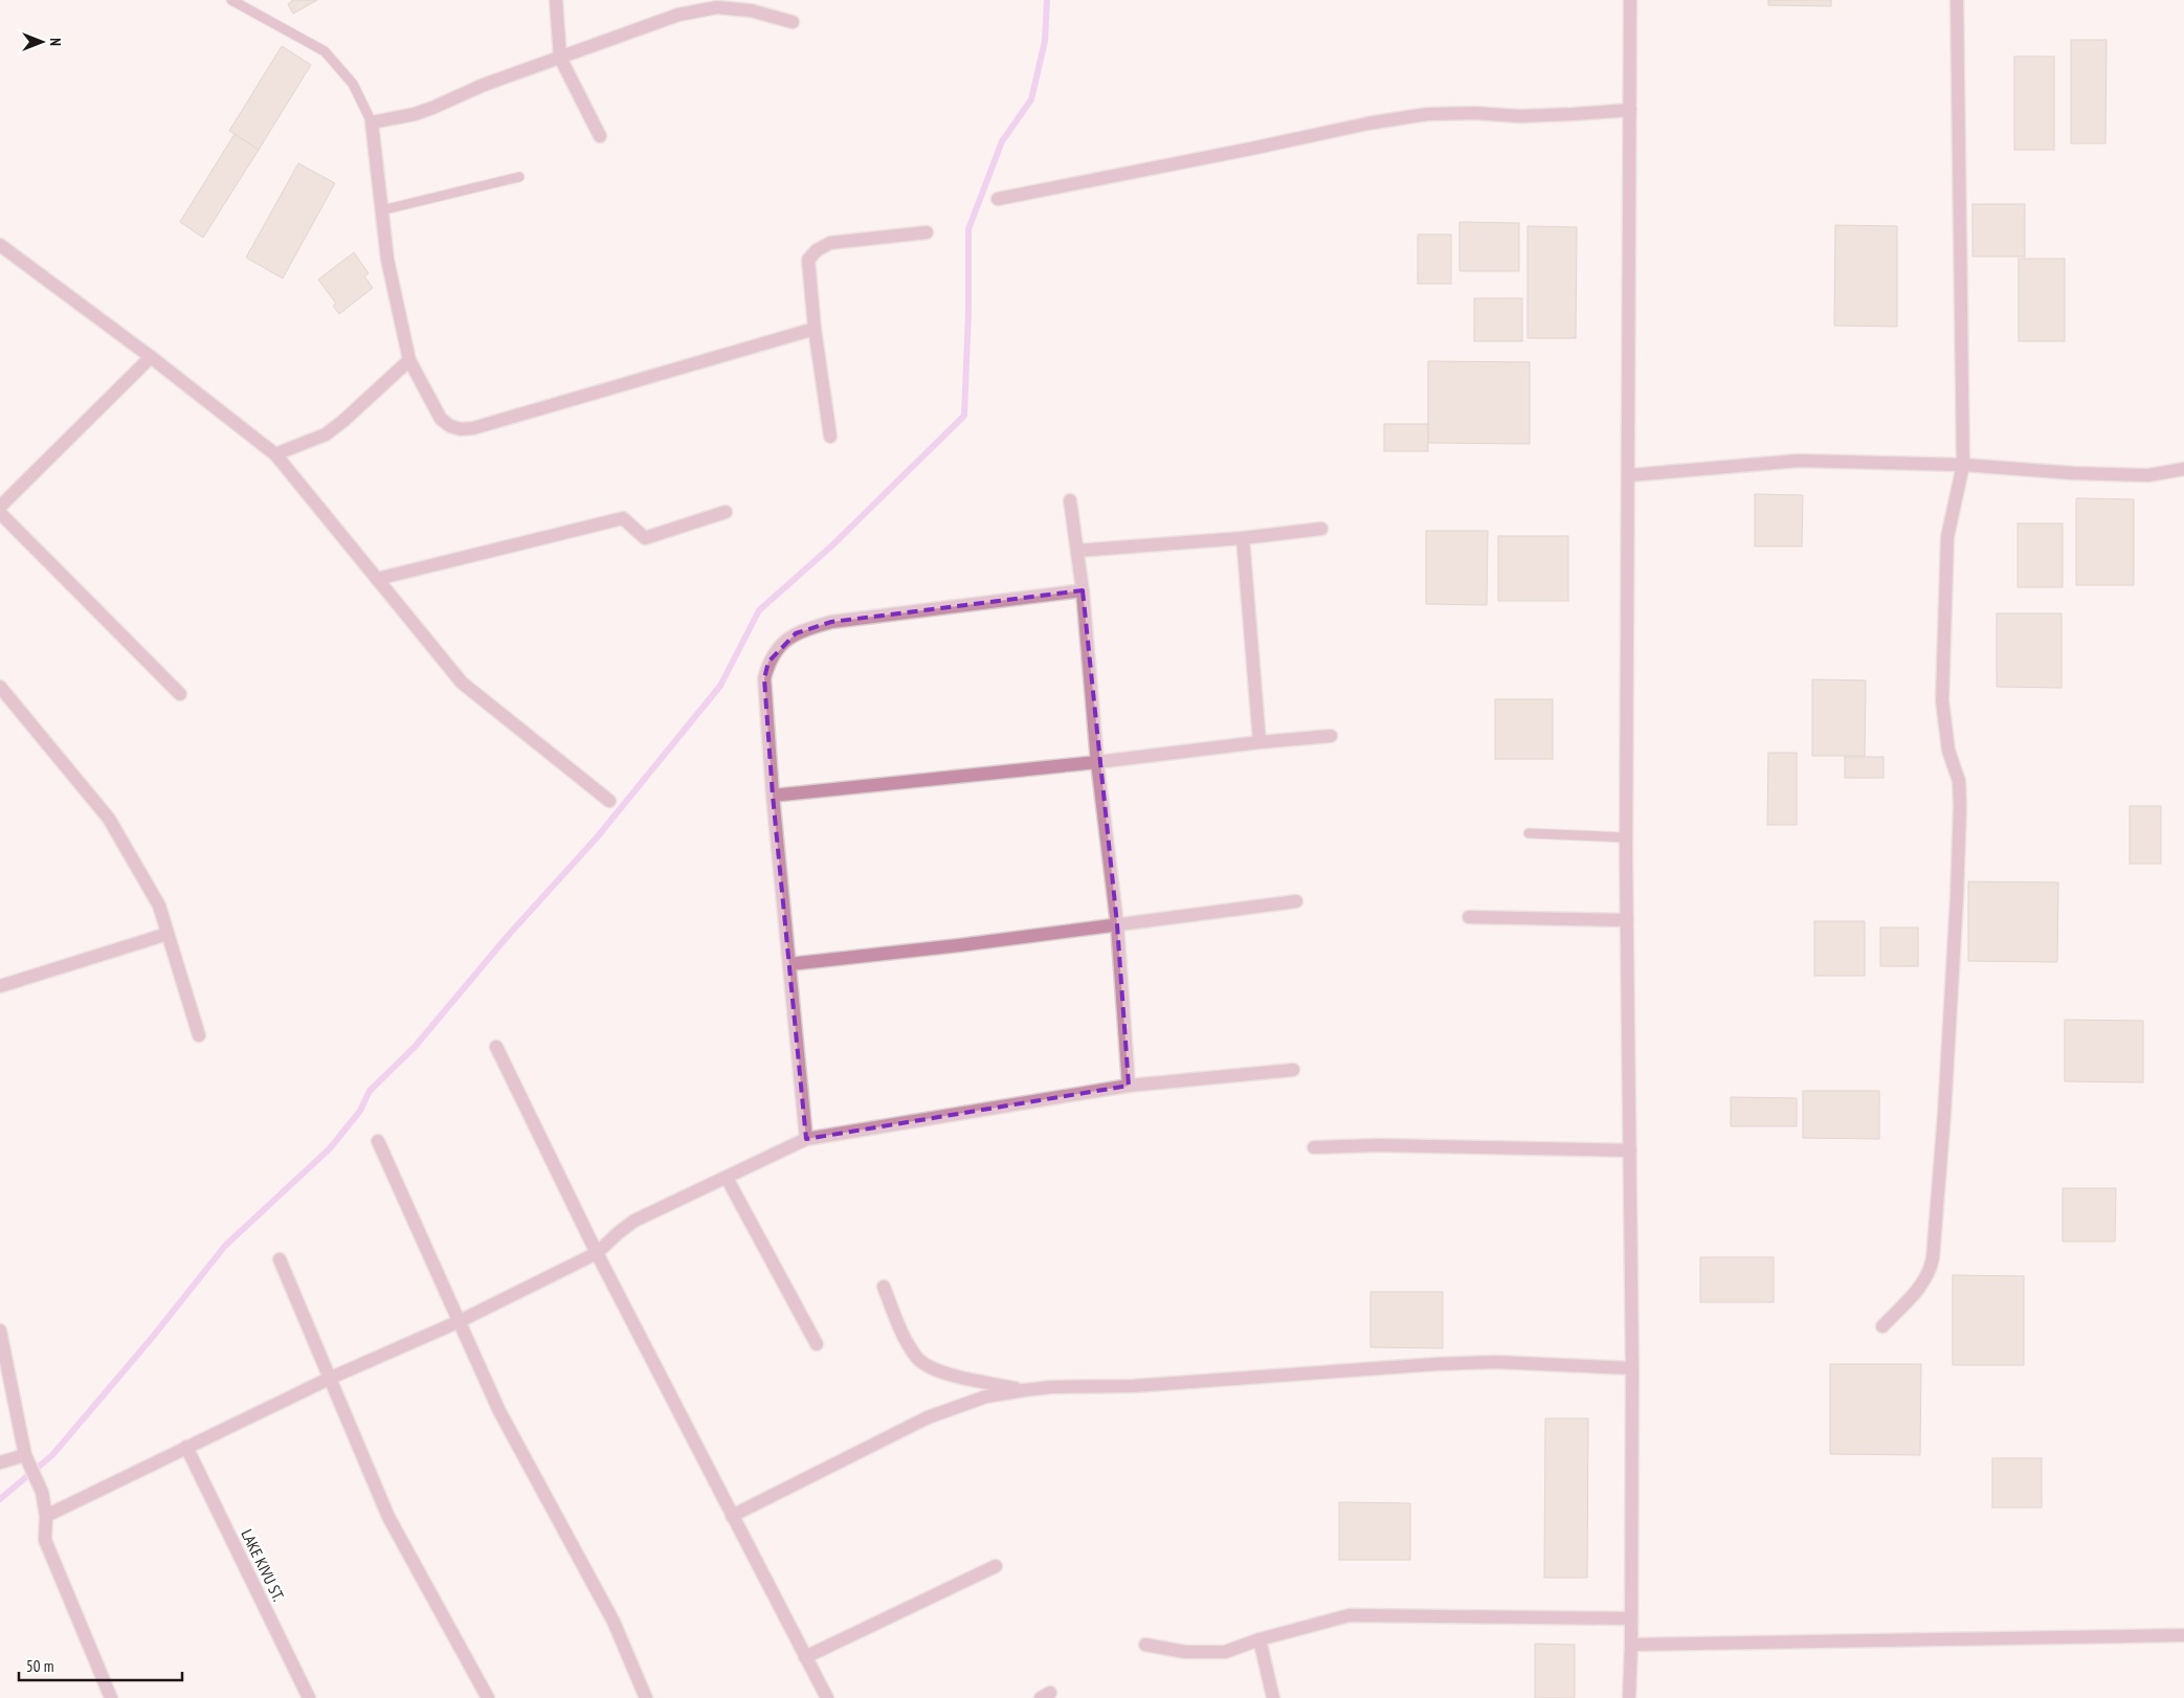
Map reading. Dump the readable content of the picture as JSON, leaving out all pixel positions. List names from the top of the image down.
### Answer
{
  "streets": {
    "street": ["LAKE KIVU ST."]
  },
  "scale_bar": "50 m",
  "north": "right"
}
